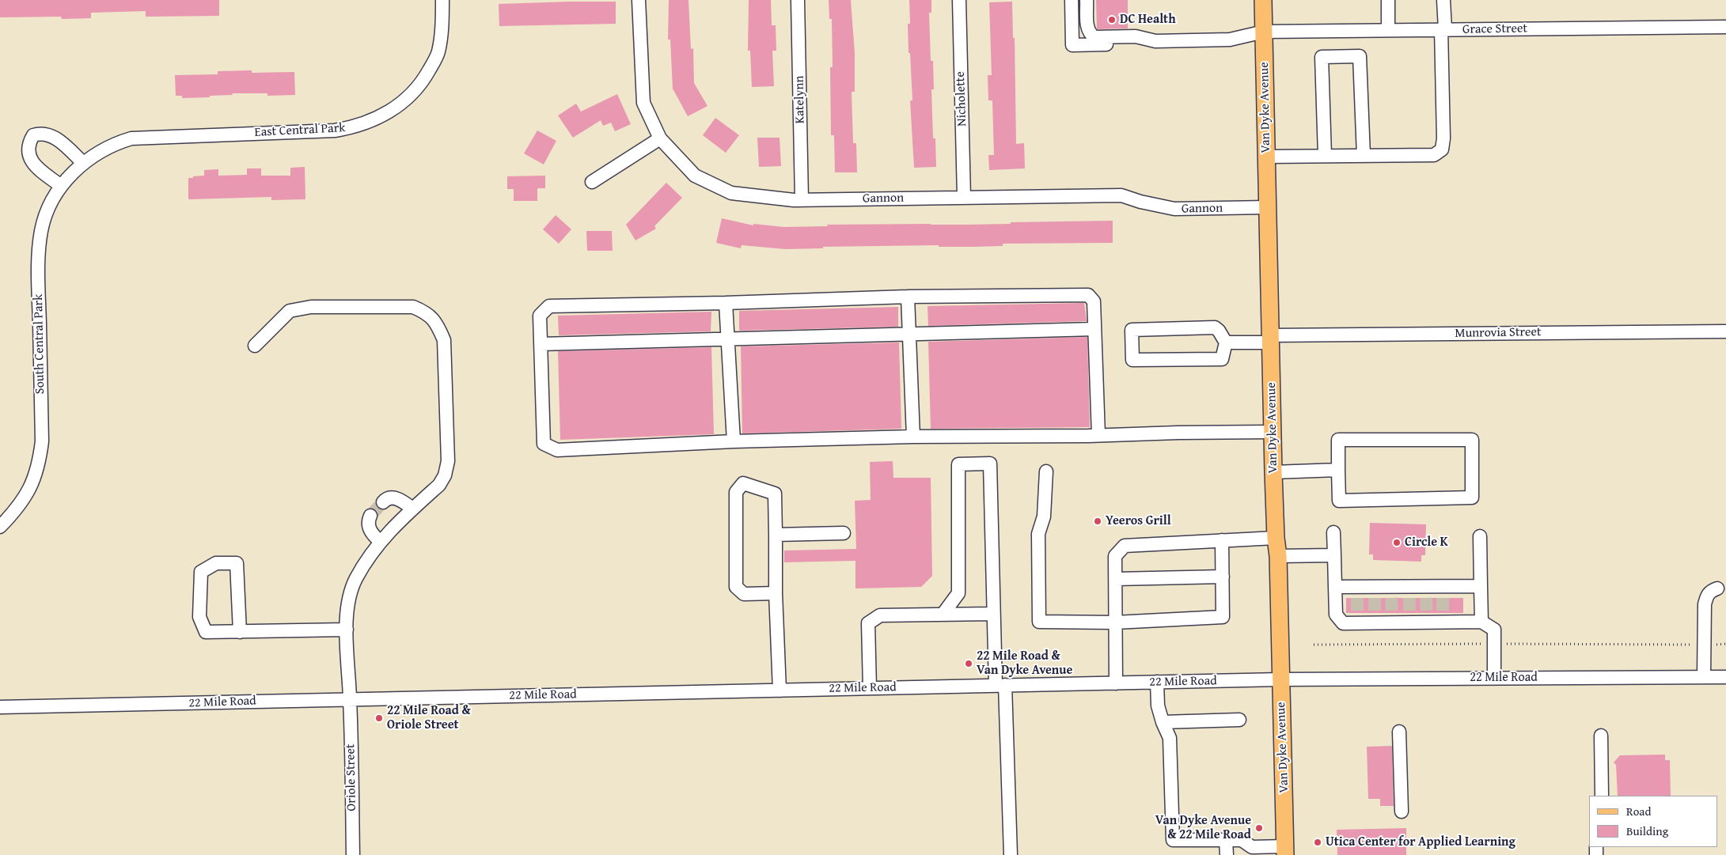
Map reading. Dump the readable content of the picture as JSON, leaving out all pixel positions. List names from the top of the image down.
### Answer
{
  "streets": {
    "main road": ["Van Dyke Avenue"],
    "street": [
      "Grace Street",
      "Nicholette",
      "Katelynn",
      "East Central Park",
      "Gannon",
      "Munrovia Street",
      "South Central Park",
      "22 Mile Road",
      "Oriole Street"
    ]
  },
  "crossings": [
    ["Grace Street", "Van Dyke Avenue"],
    ["Nicholette", "Gannon"],
    ["Katelynn", "Gannon"],
    ["Van Dyke Avenue", "Gannon"],
    ["Van Dyke Avenue", "Munrovia Street"],
    ["Van Dyke Avenue", "22 Mile Road"],
    ["East Central Park", "South Central Park"],
    ["22 Mile Road", "Oriole Street"]
  ],
  "places": [
    "DC Health",
    "Yeeros Grill",
    "Circle K",
    "22 Mile Road & Van Dyke Avenue",
    "22 Mile Road & Oriole Street",
    "Van Dyke Avenue & 22 Mile Road",
    "Utica Center for Applied Learning"
  ],
  "legend": ["Road", "Building"]
}
